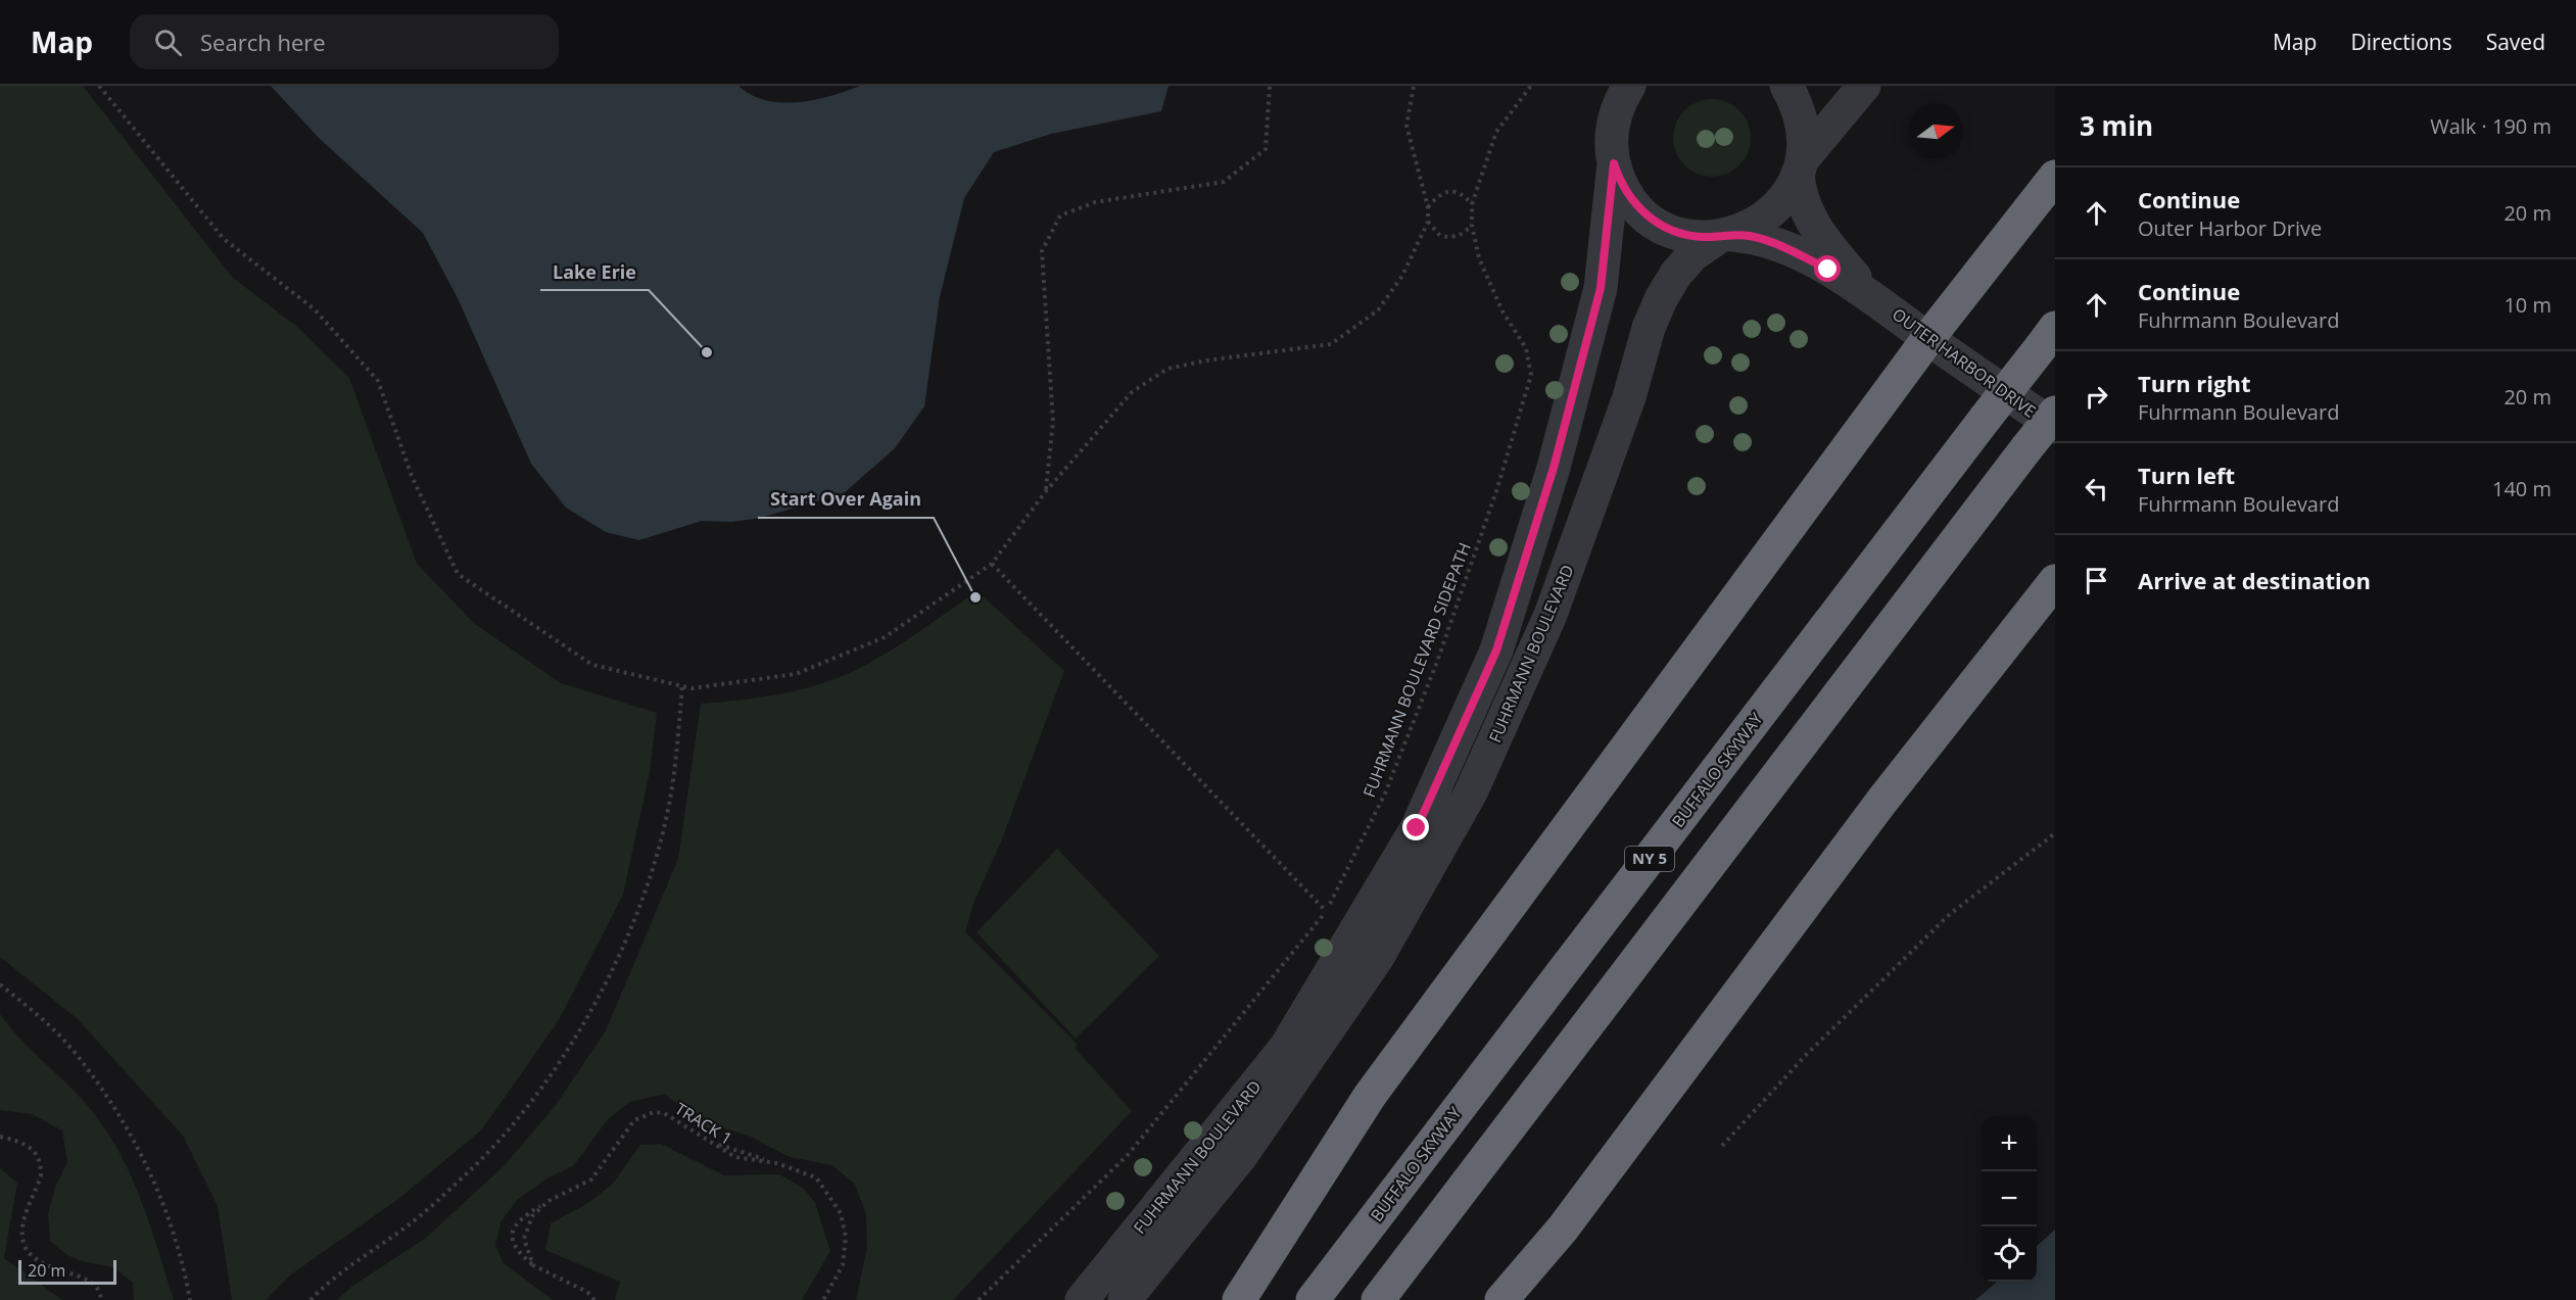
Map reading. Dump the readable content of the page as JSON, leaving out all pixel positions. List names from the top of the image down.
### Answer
{
  "streets": {
    "highway": ["BUFFALO SKYWAY", "NY 5"],
    "street": ["OUTER HARBOR DRIVE", "FUHRMANN BOULEVARD"],
    "path": ["FUHRMANN BOULEVARD SIDEPATH", "TRACK 1"]
  },
  "crossings": [
    ["OUTER HARBOR DRIVE", "FUHRMANN BOULEVARD"]
  ],
  "places": ["Lake Erie", "Start Over Again"],
  "scale_bar": "20 m",
  "north": "right",
  "page": {
    "header": "Map",
    "search": "Search here",
    "nav": ["Map", "Directions", "Saved"],
    "heading": ["3 min", "Walk · 190 m"],
    "list": [
      ["Continue", "Outer Harbor Drive", "20 m"],
      ["Continue", "Fuhrmann Boulevard", "10 m"],
      ["Turn right", "Fuhrmann Boulevard", "20 m"],
      ["Turn left", "Fuhrmann Boulevard", "140 m"],
      "Arrive at destination"
    ],
    "map_buttons": ["+", "−"],
    "scale": "20 m"
  }
}
